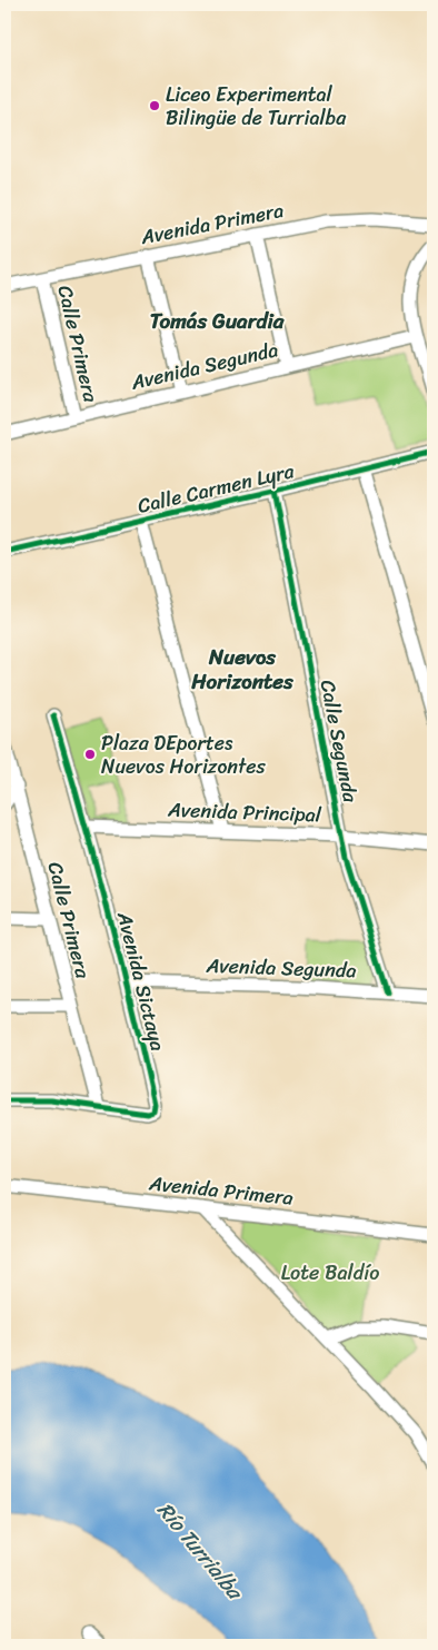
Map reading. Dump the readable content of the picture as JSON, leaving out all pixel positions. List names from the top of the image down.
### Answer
{
  "streets": {
    "street": [
      "Avenida Primera",
      "Calle Primera",
      "Avenida Segunda",
      "Calle Carmen Lyra",
      "Calle Segunda",
      "Avenida Principal",
      "Avenida Sictaya"
    ]
  },
  "crossings": [
    ["Avenida Primera", "Calle Primera"],
    ["Calle Primera", "Avenida Segunda"],
    ["Calle Primera", "Avenida Sictaya"],
    ["Avenida Segunda", "Calle Segunda"],
    ["Avenida Segunda", "Avenida Sictaya"],
    ["Calle Carmen Lyra", "Calle Segunda"],
    ["Calle Segunda", "Avenida Principal"],
    ["Avenida Principal", "Avenida Sictaya"]
  ],
  "districts": ["Tomás Guardia", "Nuevos Horizontes"],
  "water": ["Río Turrialba"],
  "parks": ["Lote Baldío"],
  "places": ["Liceo Experimental Bilingüe de Turrialba", "Plaza DEportes Nuevos Horizontes"]
}
